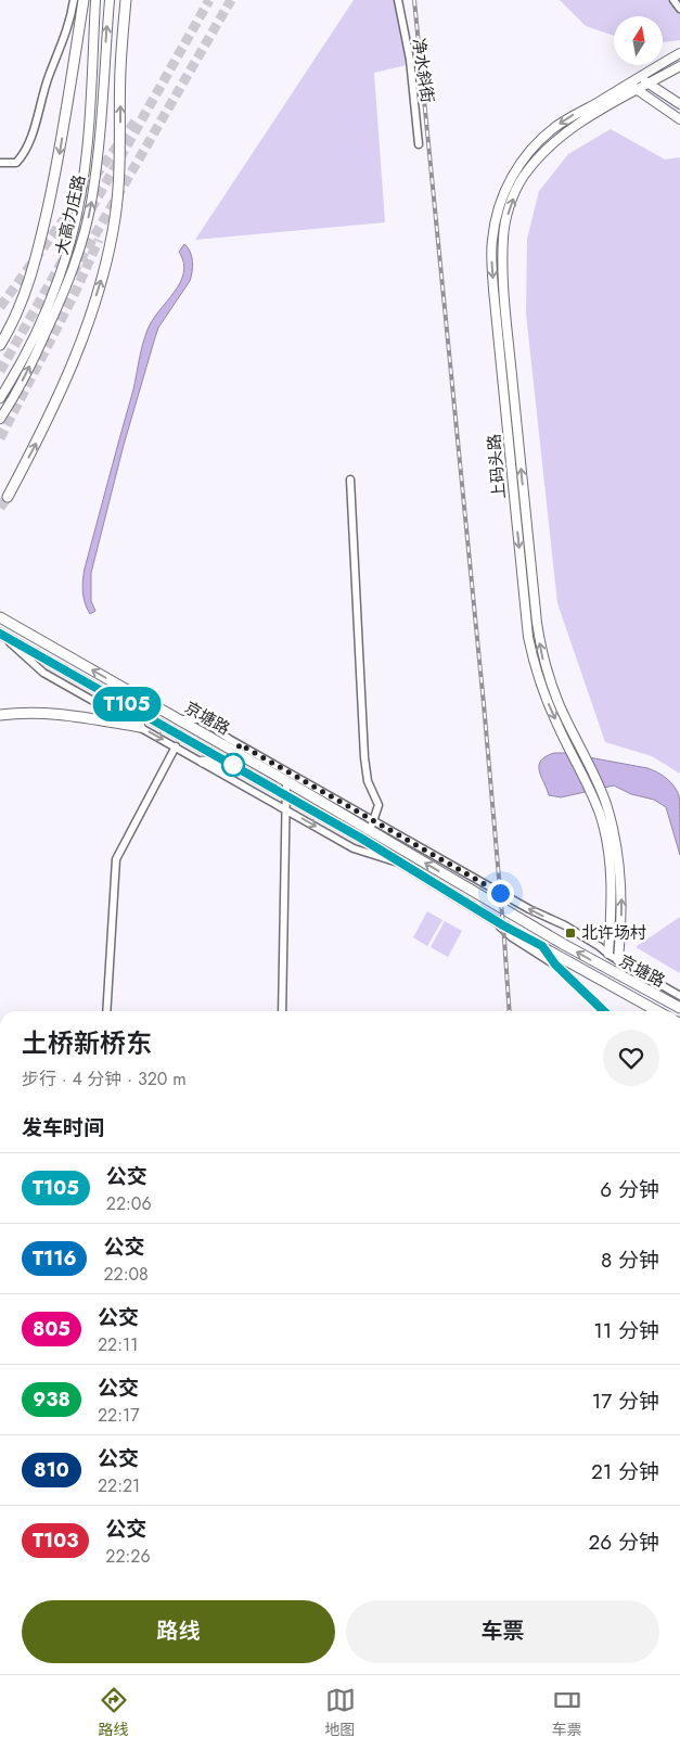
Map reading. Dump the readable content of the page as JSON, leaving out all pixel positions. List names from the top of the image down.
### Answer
{
  "streets": {
    "highway": ["京塘路"],
    "main road": ["大高力庄路", "上码头路"],
    "street": ["净水斜街"]
  },
  "places": {
    "transit": ["北许场村"]
  },
  "lines": ["bus line T105"],
  "north": "top",
  "page": {
    "on_map": "T105",
    "heading": [
      ["土桥新桥东", "步行 · 4 分钟 · 320 m"],
      "发车时间"
    ],
    "list": [
      {
        "mark": "T105",
        "name": "公交",
        "note": "22:06",
        "value": "6 分钟"
      },
      {
        "mark": "T116",
        "name": "公交",
        "note": "22:08",
        "value": "8 分钟"
      },
      {
        "mark": "805",
        "name": "公交",
        "note": "22:11",
        "value": "11 分钟"
      },
      {
        "mark": "938",
        "name": "公交",
        "note": "22:17",
        "value": "17 分钟"
      },
      {
        "mark": "810",
        "name": "公交",
        "note": "22:21",
        "value": "21 分钟"
      },
      {
        "mark": "T103",
        "name": "公交",
        "note": "22:26",
        "value": "26 分钟"
      }
    ],
    "buttons": ["路线", "车票"],
    "tabs": ["路线", "地图", "车票"]
  }
}
